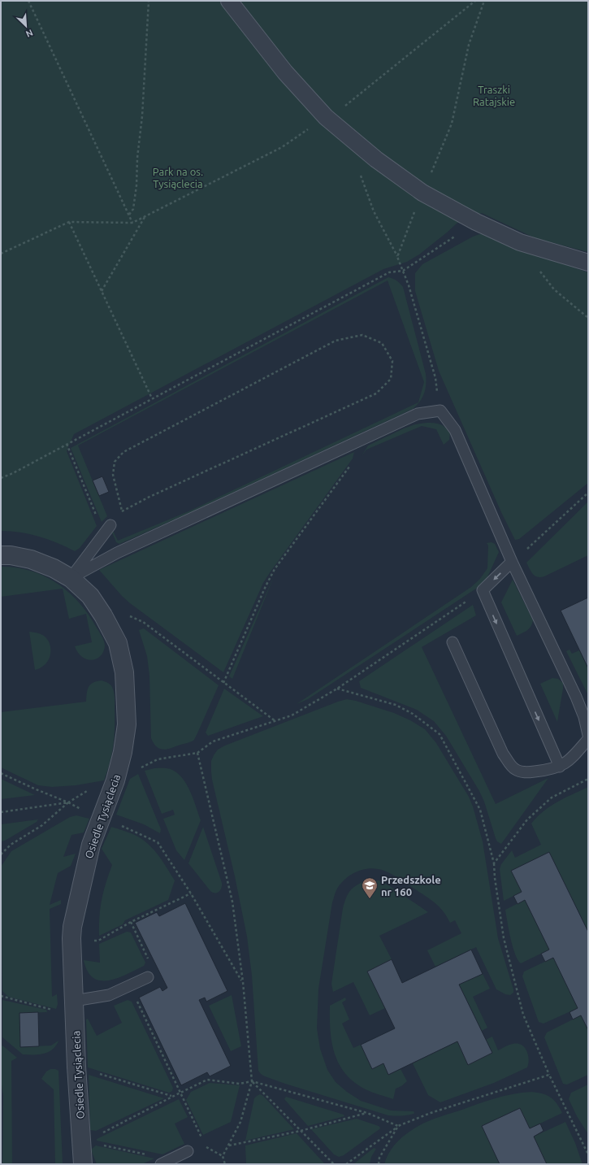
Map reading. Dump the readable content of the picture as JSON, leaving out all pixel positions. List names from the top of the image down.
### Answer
{
  "streets": {
    "street": ["Osiedle Tysiąclecia"]
  },
  "parks": ["Traszki Ratajskie", "Park na os. Tysiąclecia"],
  "places": {
    "school or university": ["Przedszkole nr 160"]
  },
  "north": "bottom right"
}
